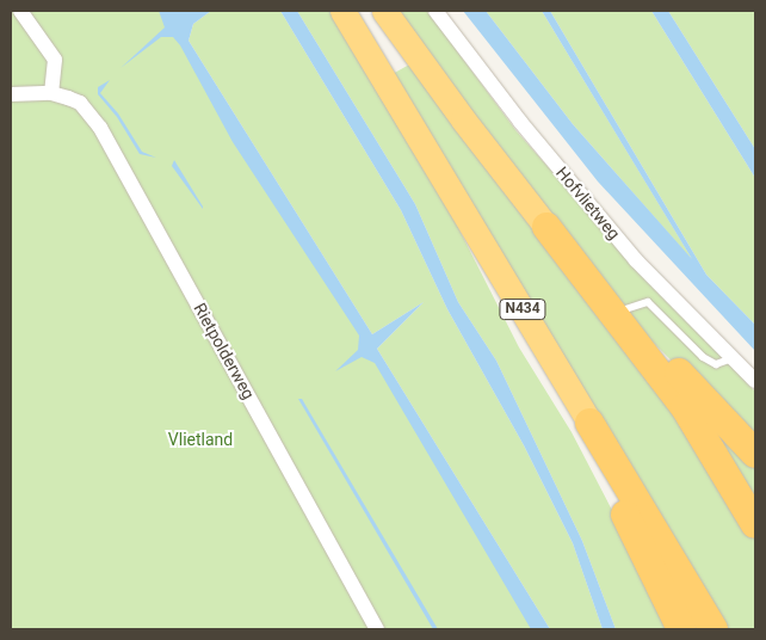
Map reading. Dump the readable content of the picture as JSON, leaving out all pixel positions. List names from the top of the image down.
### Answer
{
  "streets": {
    "highway": ["N434"],
    "street": ["Hofvlietweg", "Rietpolderweg"]
  },
  "parks": ["Vlietland"]
}
